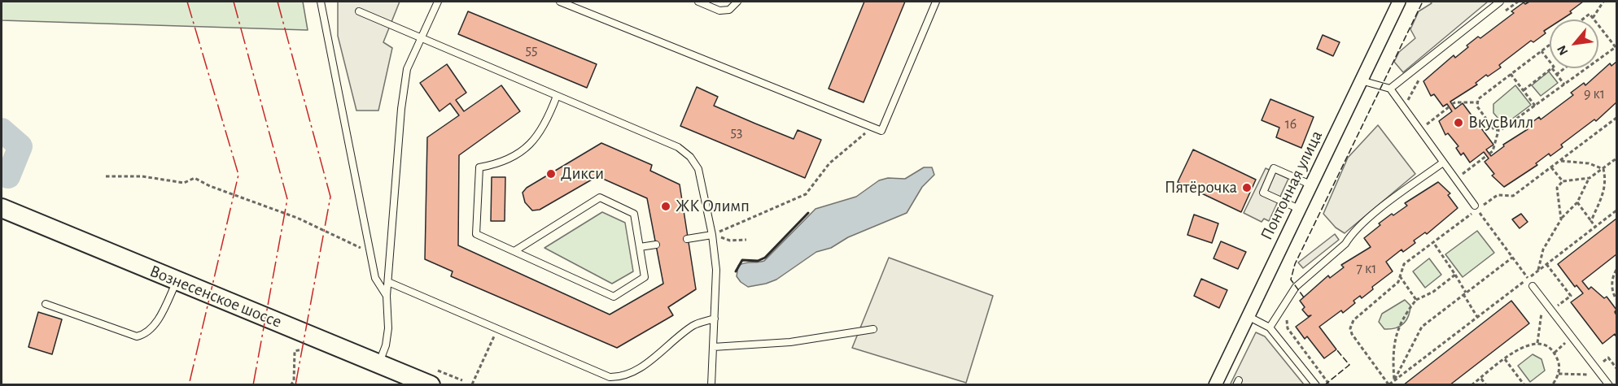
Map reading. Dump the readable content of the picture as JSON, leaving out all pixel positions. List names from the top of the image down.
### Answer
{
  "streets": {
    "main road": ["Вознесенское шоссе"],
    "street": ["Понтонная улица"]
  },
  "places": [
    "ВкусВилл",
    "Дикси",
    "Пятёрочка",
    "ЖК Олимп"
  ],
  "house_numbers": [
    "55",
    "9 к1",
    "16",
    "53",
    "7 к1"
  ],
  "north": "bottom left"
}
